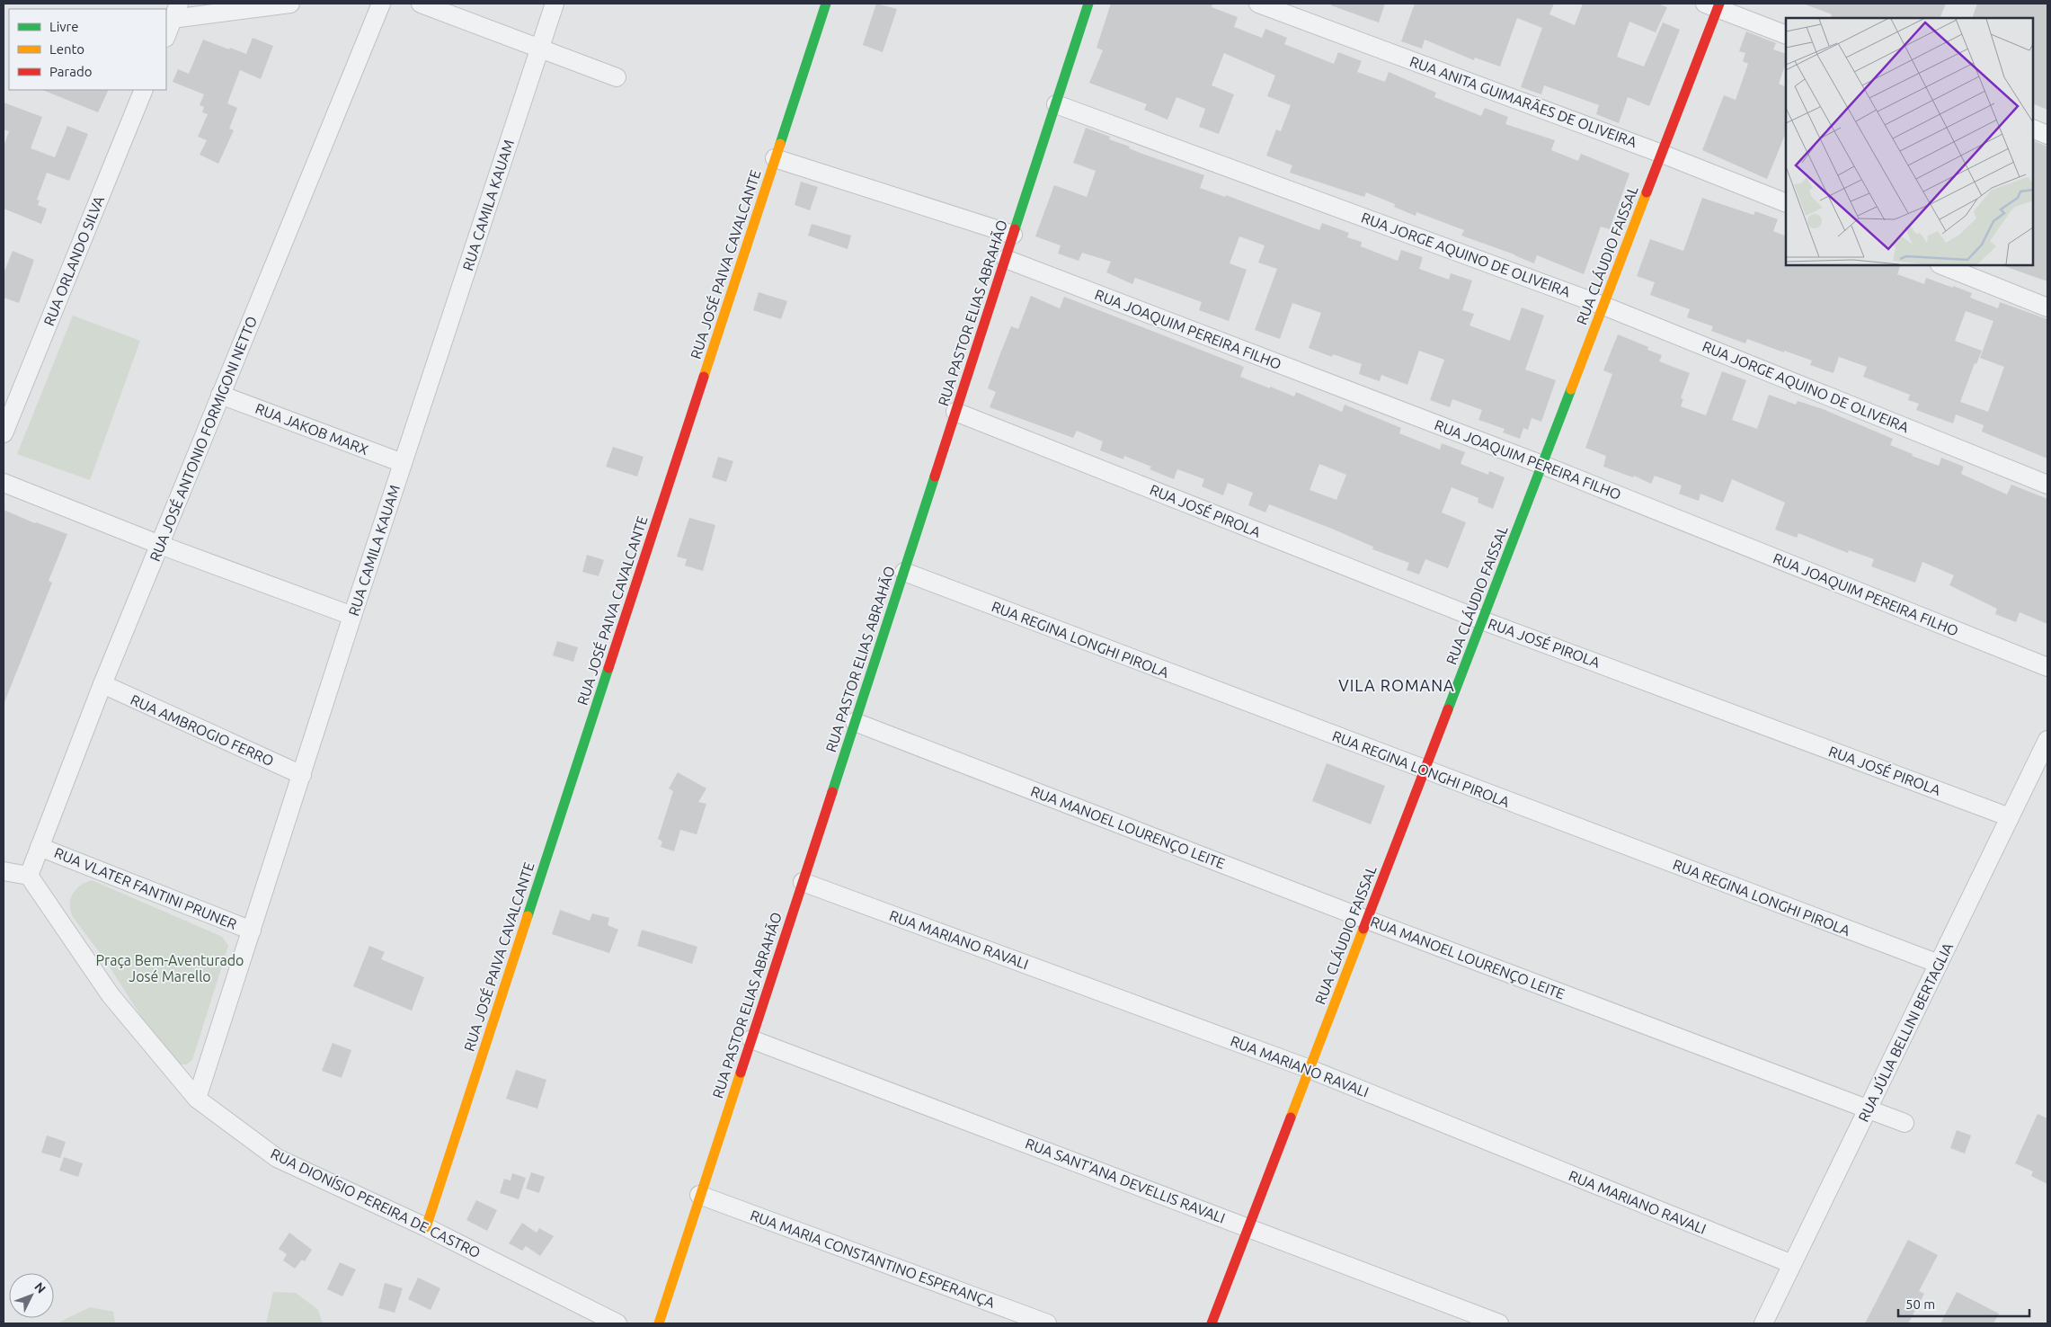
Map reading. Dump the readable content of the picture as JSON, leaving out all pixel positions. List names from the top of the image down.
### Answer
{
  "streets": {
    "street": [
      "RUA ANITA GUIMARÃES DE OLIVEIRA",
      "RUA CAMILA KAUAM",
      "RUA JORGE AQUINO DE OLIVEIRA",
      "RUA CLÁUDIO FAISSAL",
      "RUA ORLANDO SILVA",
      "RUA JOSÉ PAIVA CAVALCANTE",
      "RUA PASTOR ELIAS ABRAHÃO",
      "RUA JOAQUIM PEREIRA FILHO",
      "RUA JAKOB MARX",
      "RUA JOSÉ ANTONIO FORMIGONI NETTO",
      "RUA JOSÉ PIROLA",
      "RUA REGINA LONGHI PIROLA",
      "RUA AMBROGIO FERRO",
      "RUA MANOEL LOURENÇO LEITE",
      "RUA VLATER FANTINI PRUNER",
      "RUA MARIANO RAVALI",
      "RUA JÚLIA BELLINI BERTAGLIA",
      "RUA SANT'ANA DEVELLIS RAVALI",
      "RUA DIONÍSIO PEREIRA DE CASTRO",
      "RUA MARIA CONSTANTINO ESPERANÇA"
    ]
  },
  "crossings": [
    ["RUA ANITA GUIMARÃES DE OLIVEIRA", "RUA CLÁUDIO FAISSAL"],
    ["RUA CAMILA KAUAM", "RUA JAKOB MARX"],
    ["RUA CAMILA KAUAM", "RUA AMBROGIO FERRO"],
    ["RUA CAMILA KAUAM", "RUA VLATER FANTINI PRUNER"],
    ["RUA CAMILA KAUAM", "RUA DIONÍSIO PEREIRA DE CASTRO"],
    ["RUA JORGE AQUINO DE OLIVEIRA", "RUA CLÁUDIO FAISSAL"],
    ["RUA JORGE AQUINO DE OLIVEIRA", "RUA PASTOR ELIAS ABRAHÃO"],
    ["RUA CLÁUDIO FAISSAL", "RUA JOAQUIM PEREIRA FILHO"],
    ["RUA CLÁUDIO FAISSAL", "RUA JOSÉ PIROLA"],
    ["RUA CLÁUDIO FAISSAL", "RUA REGINA LONGHI PIROLA"],
    ["RUA CLÁUDIO FAISSAL", "RUA MANOEL LOURENÇO LEITE"],
    ["RUA CLÁUDIO FAISSAL", "RUA MARIANO RAVALI"],
    ["RUA CLÁUDIO FAISSAL", "RUA SANT'ANA DEVELLIS RAVALI"],
    ["RUA JOSÉ PAIVA CAVALCANTE", "RUA DIONÍSIO PEREIRA DE CASTRO"],
    ["RUA PASTOR ELIAS ABRAHÃO", "RUA JOAQUIM PEREIRA FILHO"],
    ["RUA PASTOR ELIAS ABRAHÃO", "RUA JOSÉ PIROLA"],
    ["RUA PASTOR ELIAS ABRAHÃO", "RUA REGINA LONGHI PIROLA"],
    ["RUA PASTOR ELIAS ABRAHÃO", "RUA MANOEL LOURENÇO LEITE"],
    ["RUA PASTOR ELIAS ABRAHÃO", "RUA MARIANO RAVALI"],
    ["RUA PASTOR ELIAS ABRAHÃO", "RUA SANT'ANA DEVELLIS RAVALI"],
    ["RUA PASTOR ELIAS ABRAHÃO", "RUA MARIA CONSTANTINO ESPERANÇA"],
    ["RUA JAKOB MARX", "RUA JOSÉ ANTONIO FORMIGONI NETTO"],
    ["RUA JOSÉ ANTONIO FORMIGONI NETTO", "RUA AMBROGIO FERRO"],
    ["RUA JOSÉ ANTONIO FORMIGONI NETTO", "RUA VLATER FANTINI PRUNER"],
    ["RUA JOSÉ ANTONIO FORMIGONI NETTO", "RUA DIONÍSIO PEREIRA DE CASTRO"],
    ["RUA JOSÉ PIROLA", "RUA JÚLIA BELLINI BERTAGLIA"],
    ["RUA REGINA LONGHI PIROLA", "RUA JÚLIA BELLINI BERTAGLIA"],
    ["RUA MANOEL LOURENÇO LEITE", "RUA JÚLIA BELLINI BERTAGLIA"],
    ["RUA MARIANO RAVALI", "RUA JÚLIA BELLINI BERTAGLIA"]
  ],
  "districts": ["VILA ROMANA"],
  "parks": ["Praça Bem-Aventurado José Marello"],
  "legend": ["Livre", "Lento", "Parado"],
  "scale_bar": "50 m",
  "north": "top right"
}
